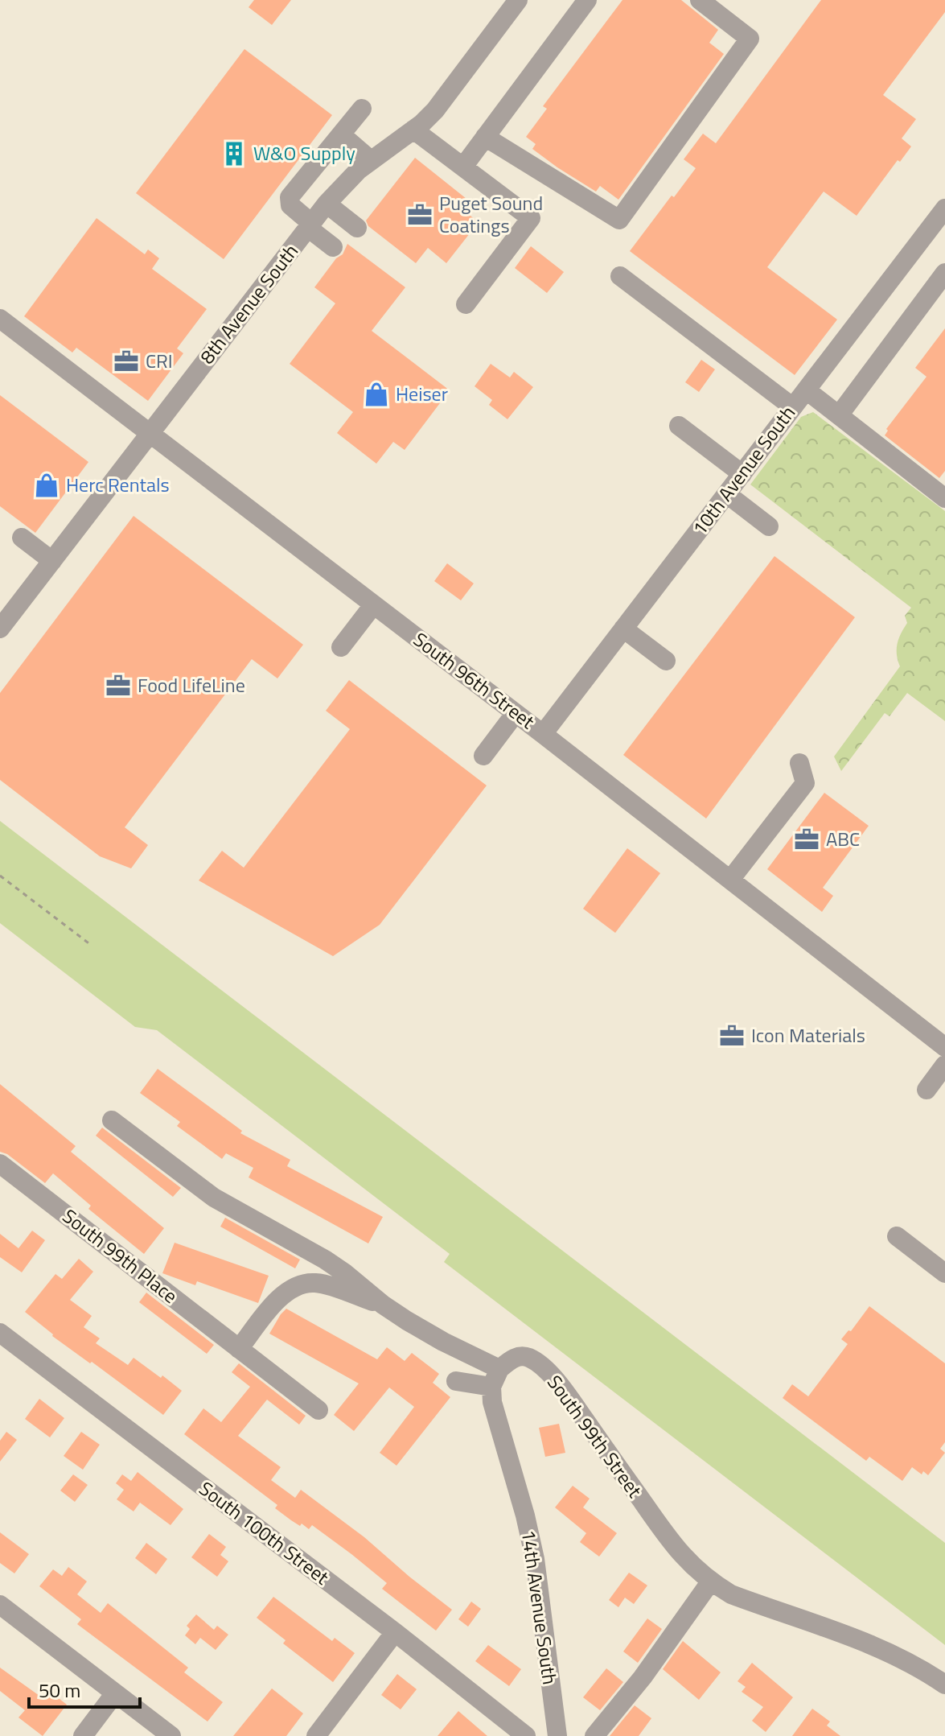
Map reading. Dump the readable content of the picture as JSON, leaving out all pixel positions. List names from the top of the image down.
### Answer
{
  "streets": {
    "street": [
      "8th Avenue South",
      "10th Avenue South",
      "South 96th Street",
      "South 99th Place",
      "South 99th Street",
      "South 100th Street",
      "14th Avenue South"
    ]
  },
  "crossings": [
    ["8th Avenue South", "South 96th Street"],
    ["10th Avenue South", "South 96th Street"]
  ],
  "places": {
    "building": ["W&O Supply"],
    "office": [
      "Puget Sound Coatings",
      "CRI",
      "Food LifeLine",
      "ABC",
      "Icon Materials"
    ],
    "shop": ["Heiser", "Herc Rentals"]
  },
  "scale_bar": "50 m"
}
